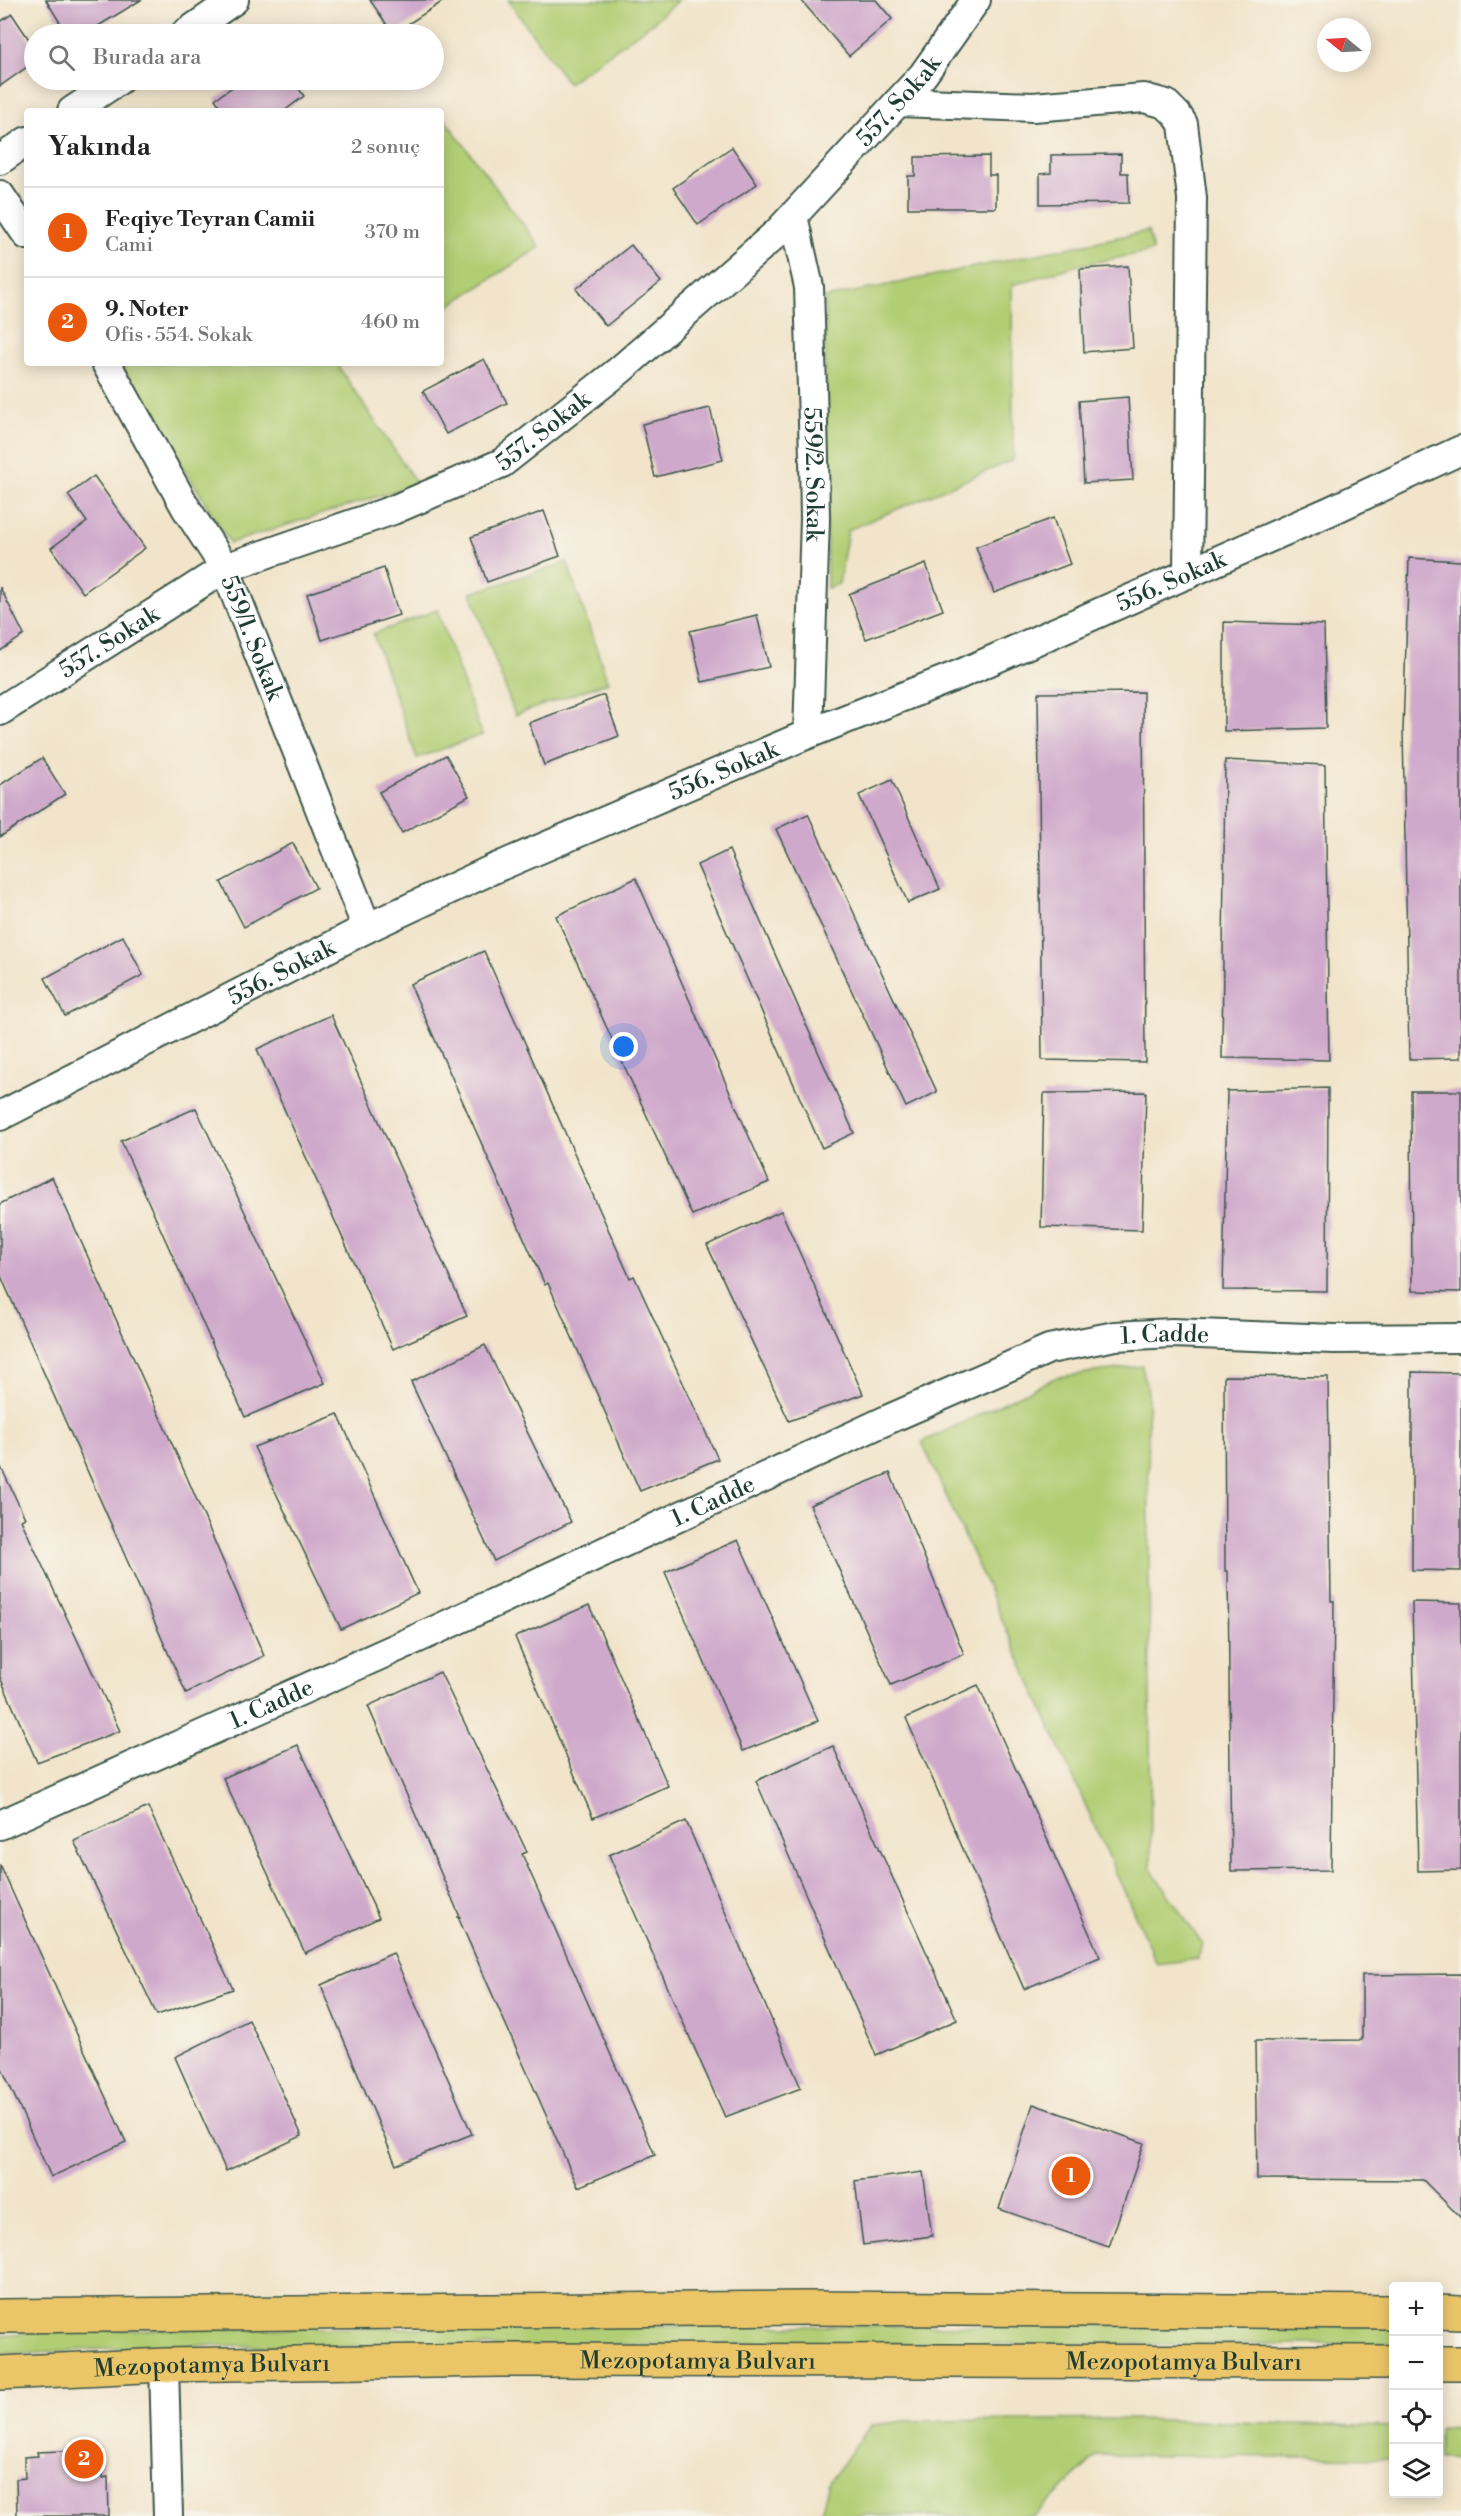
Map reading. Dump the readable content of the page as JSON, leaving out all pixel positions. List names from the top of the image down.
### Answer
{
  "streets": {
    "main road": ["Mezopotamya Bulvarı"],
    "street": [
      "557. Sokak",
      "559/2. Sokak",
      "556. Sokak",
      "559/1. Sokak",
      "1. Cadde"
    ]
  },
  "crossings": [
    ["557. Sokak", "559/2. Sokak"],
    ["557. Sokak", "559/1. Sokak"],
    ["559/2. Sokak", "556. Sokak"],
    ["556. Sokak", "559/1. Sokak"]
  ],
  "north": "left",
  "page": {
    "search": "Burada ara",
    "heading": ["Yakında", "2 sonuç"],
    "list": [
      {
        "mark": "1",
        "name": "Feqiye Teyran Camii",
        "note": "Cami",
        "value": "370 m"
      },
      {
        "mark": "2",
        "name": "9. Noter",
        "note": "Ofis · 554. Sokak",
        "value": "460 m"
      }
    ],
    "pins": ["1", "2"],
    "map_buttons": ["+", "−"]
  }
}
